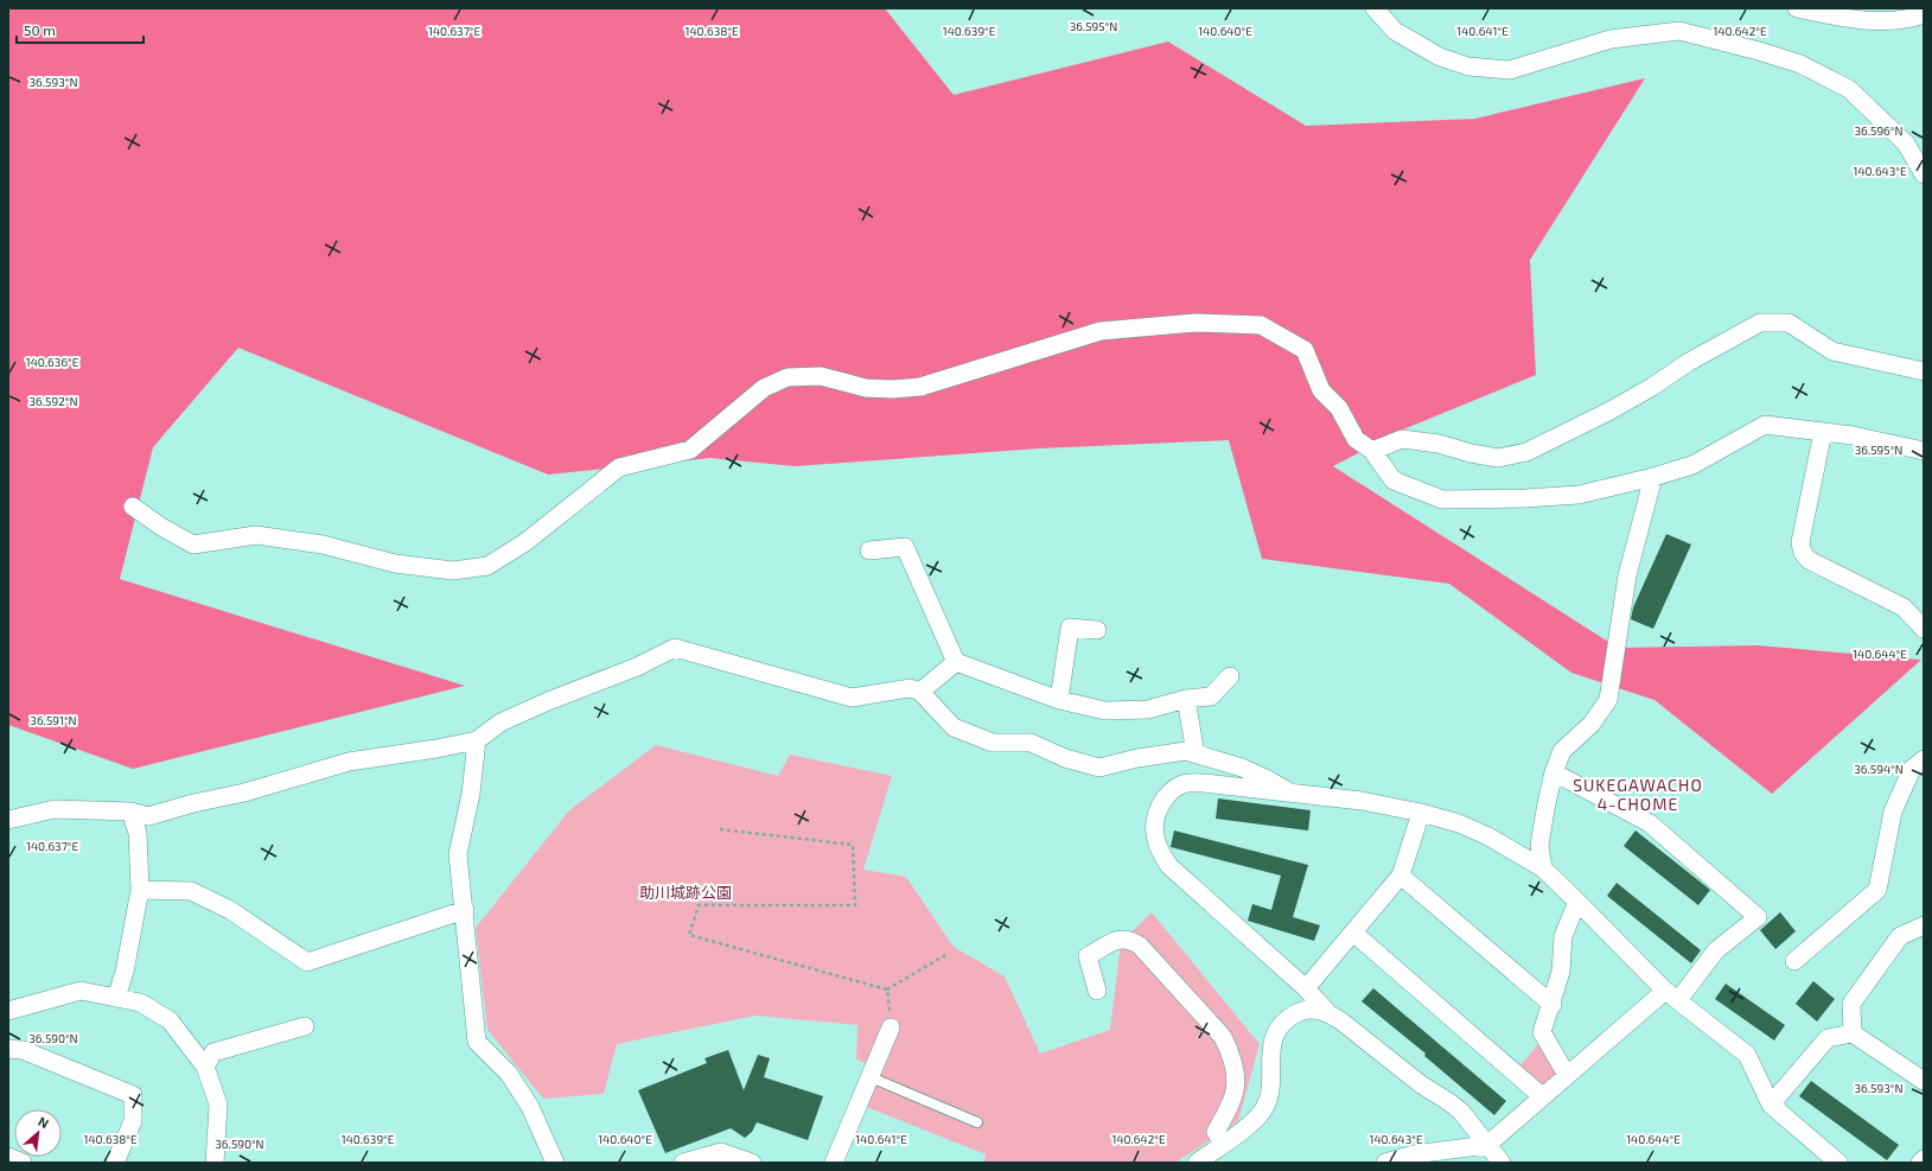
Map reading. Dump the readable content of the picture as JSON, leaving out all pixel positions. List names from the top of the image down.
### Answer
{
  "districts": ["SUKEGAWACHO 4-CHOME"],
  "parks": ["助川城跡公園"],
  "scale_bar": "50 m",
  "north": "top right",
  "coordinates": [
    "36.595°N",
    "140.637°E",
    "140.640°E",
    "140.642°E",
    "140.638°E",
    "140.639°E",
    "140.641°E",
    "36.593°N",
    "36.596°N",
    "140.643°E",
    "140.636°E",
    "36.592°N",
    "140.644°E",
    "36.591°N",
    "36.594°N",
    "36.590°N"
  ]
}
